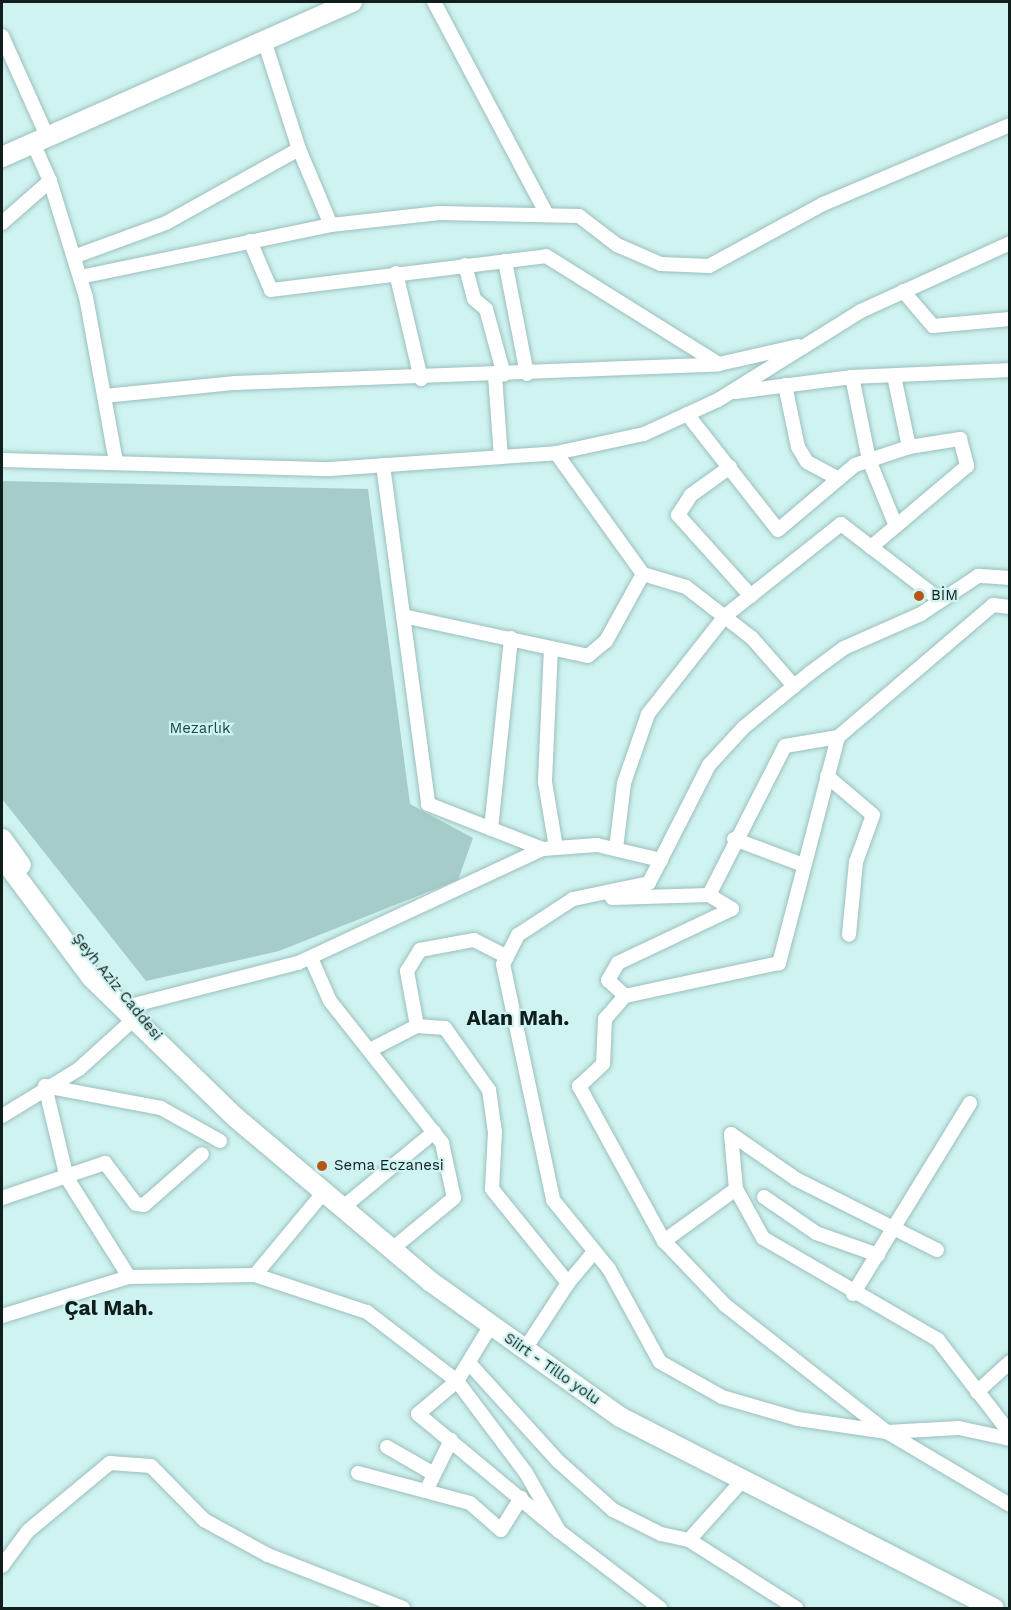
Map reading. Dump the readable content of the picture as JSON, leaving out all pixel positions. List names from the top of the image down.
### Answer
{
  "streets": {
    "main road": ["Şeyh Aziz Caddesi", "Siirt - Tillo yolu"]
  },
  "crossings": [
    ["Şeyh Aziz Caddesi", "Siirt - Tillo yolu"]
  ],
  "districts": ["Alan Mah.", "Çal Mah."],
  "parks": ["Mezarlık"],
  "places": ["BİM", "Sema Eczanesi"]
}
